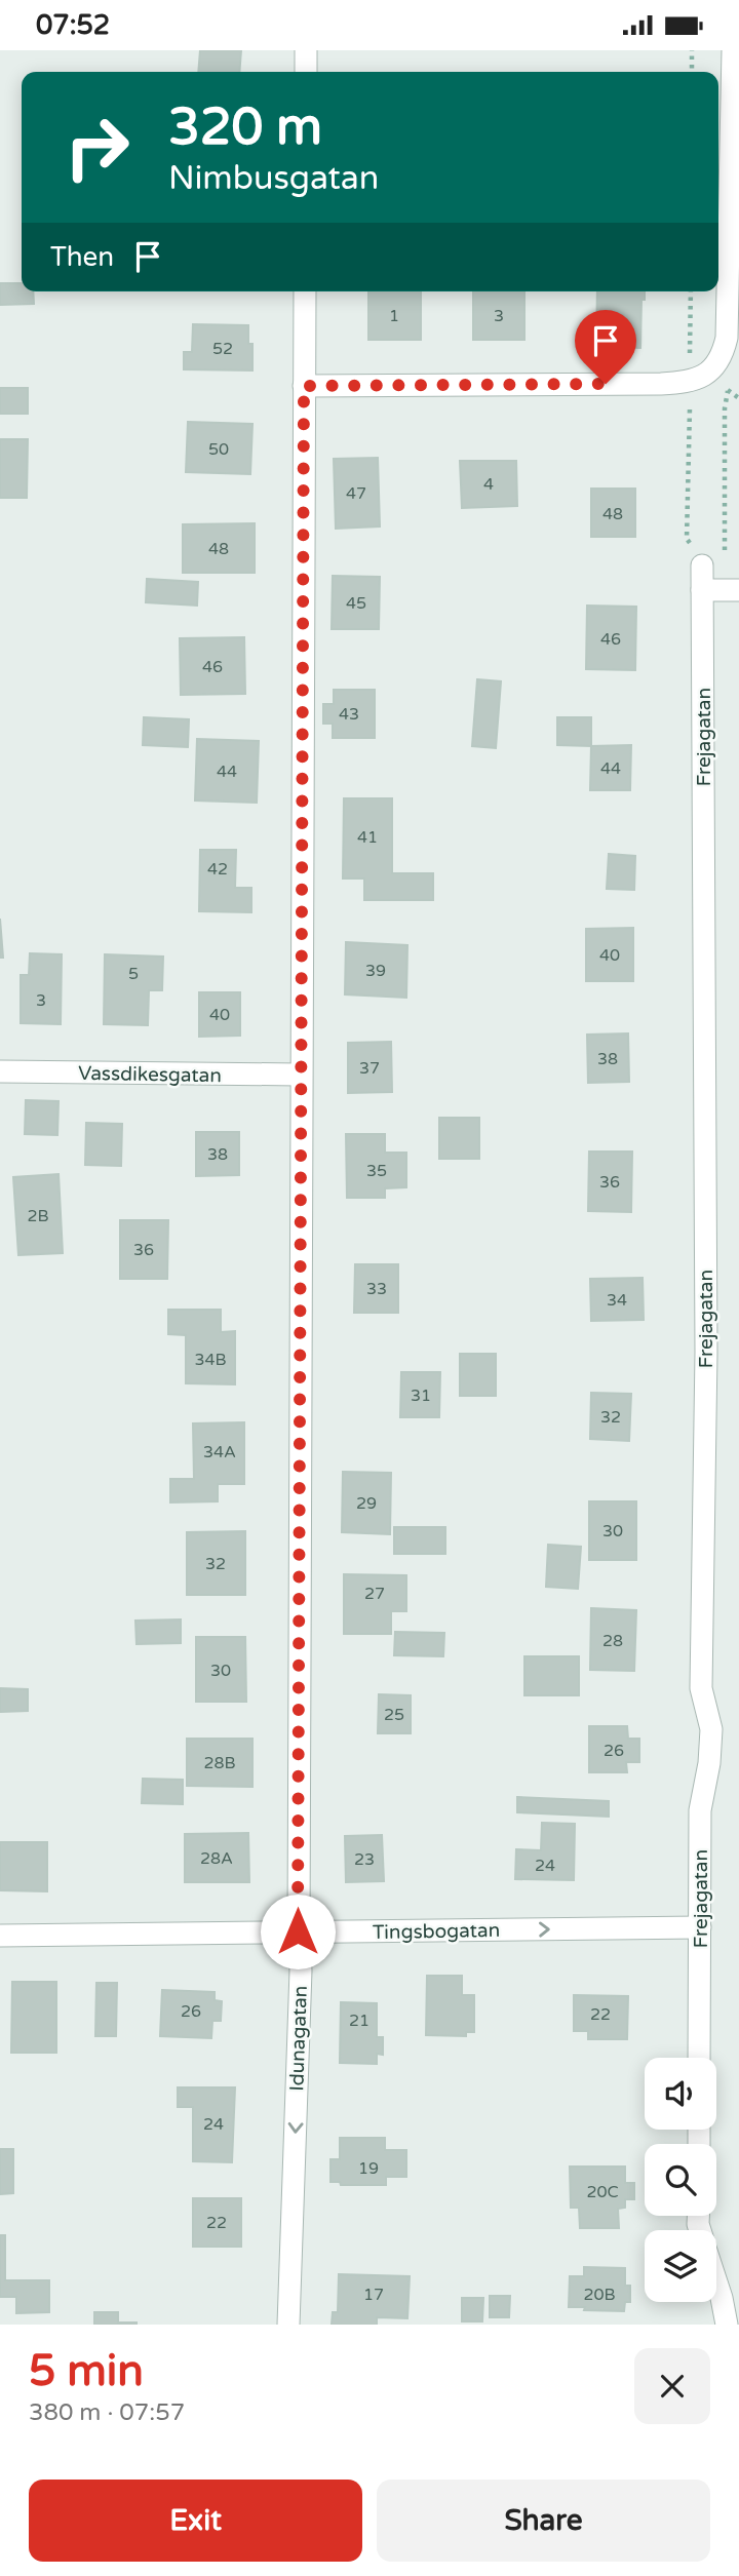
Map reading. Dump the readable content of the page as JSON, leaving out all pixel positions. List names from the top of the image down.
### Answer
{
  "streets": {
    "street": [
      "Frejagatan",
      "Vassdikesgatan",
      "Tingsbogatan",
      "Idunagatan"
    ]
  },
  "crossings": [
    ["Frejagatan", "Tingsbogatan"],
    ["Vassdikesgatan", "Idunagatan"],
    ["Tingsbogatan", "Idunagatan"]
  ],
  "one_way": ["Tingsbogatan"],
  "house_numbers": [
    "1",
    "3",
    "52",
    "50",
    "4",
    "47",
    "48",
    "48",
    "45",
    "46",
    "46",
    "43",
    "44",
    "44",
    "41",
    "42",
    "40",
    "39",
    "5",
    "3",
    "40",
    "38",
    "37",
    "38",
    "35",
    "36",
    "2B",
    "36",
    "33",
    "34",
    "34B",
    "31",
    "32",
    "34A",
    "29",
    "30",
    "32",
    "27",
    "28",
    "30",
    "25",
    "26",
    "28B",
    "28A",
    "23",
    "24",
    "26",
    "22",
    "21",
    "24",
    "19",
    "20C",
    "22",
    "17",
    "20B"
  ],
  "page": {
    "status": "07:52",
    "turn": ["320 m", "Nimbusgatan"],
    "then": "Then",
    "heading": ["5 min", "380 m · 07:57"],
    "buttons": ["Exit", "Share"]
  }
}
